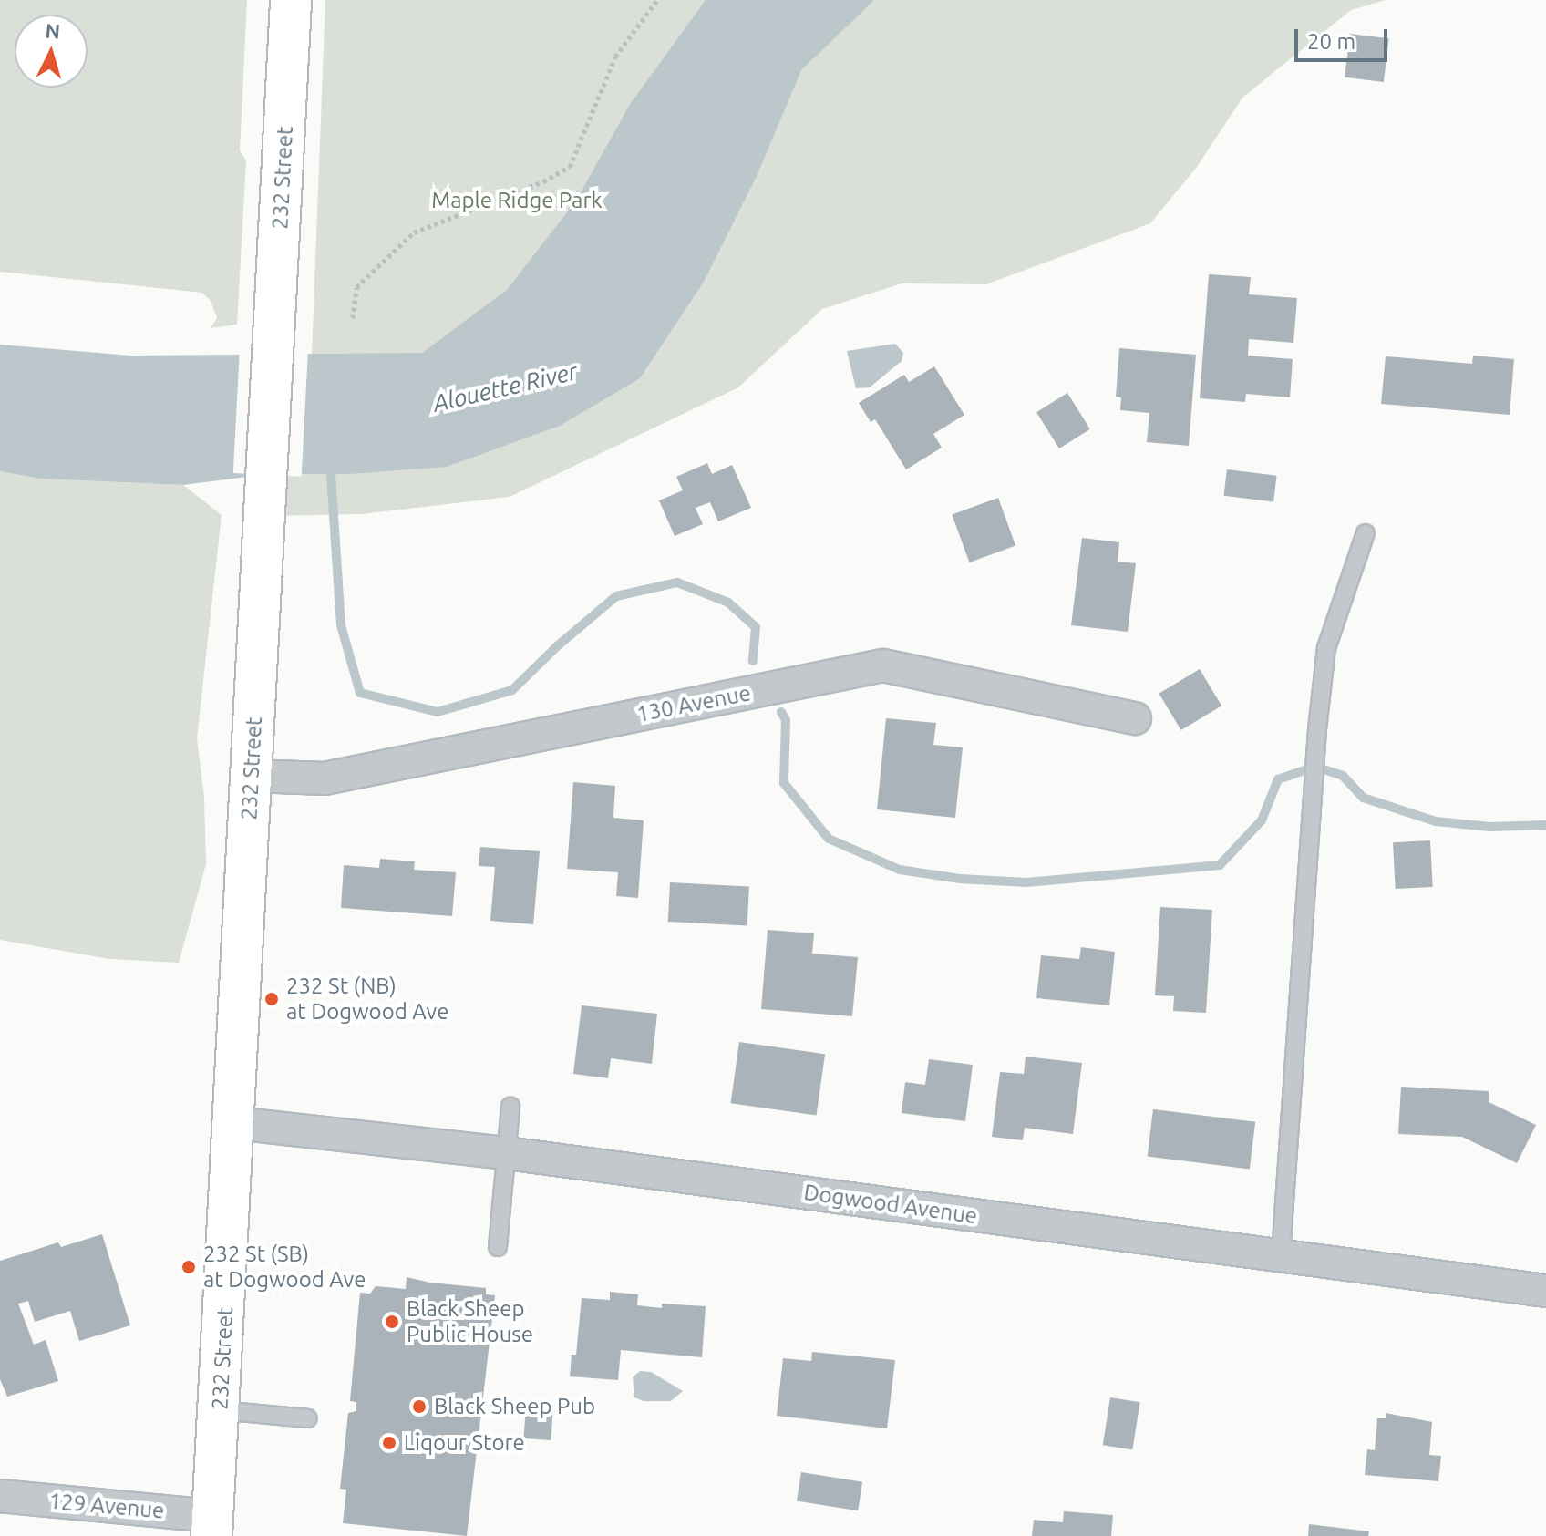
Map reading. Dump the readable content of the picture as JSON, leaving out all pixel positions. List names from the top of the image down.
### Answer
{
  "streets": {
    "main road": ["232 Street"],
    "street": ["130 Avenue", "Dogwood Avenue", "129 Avenue"]
  },
  "crossings": [
    ["232 Street", "130 Avenue"],
    ["232 Street", "Dogwood Avenue"],
    ["232 Street", "129 Avenue"]
  ],
  "water": ["Alouette River"],
  "parks": ["Maple Ridge Park"],
  "places": [
    "232 St (NB) at Dogwood Ave",
    "232 St (SB) at Dogwood Ave",
    "Black Sheep Public House",
    "Black Sheep Pub",
    "Liqour Store"
  ],
  "scale_bar": "20 m",
  "north": "top"
}
